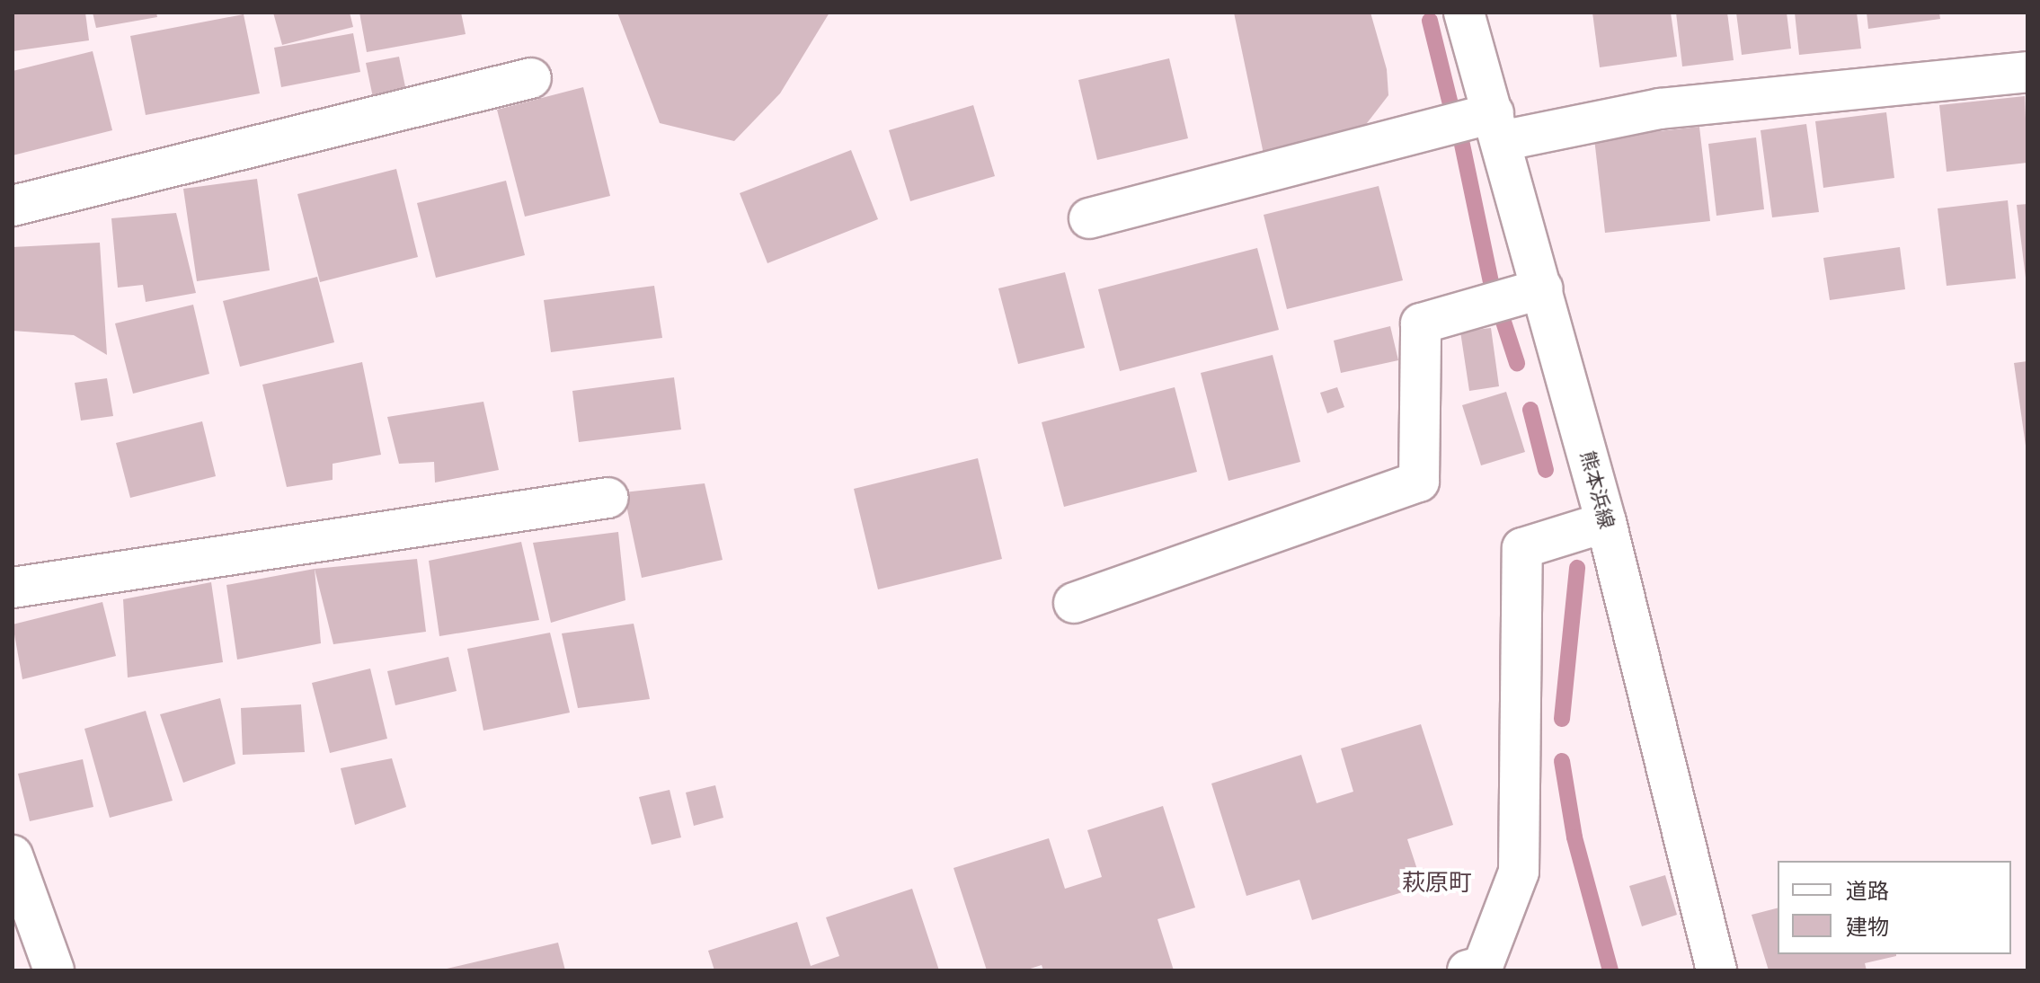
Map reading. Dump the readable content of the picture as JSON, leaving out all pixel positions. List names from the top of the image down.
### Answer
{
  "streets": {
    "street": ["熊本浜線"]
  },
  "districts": ["萩原町"],
  "legend": ["道路", "建物"]
}
